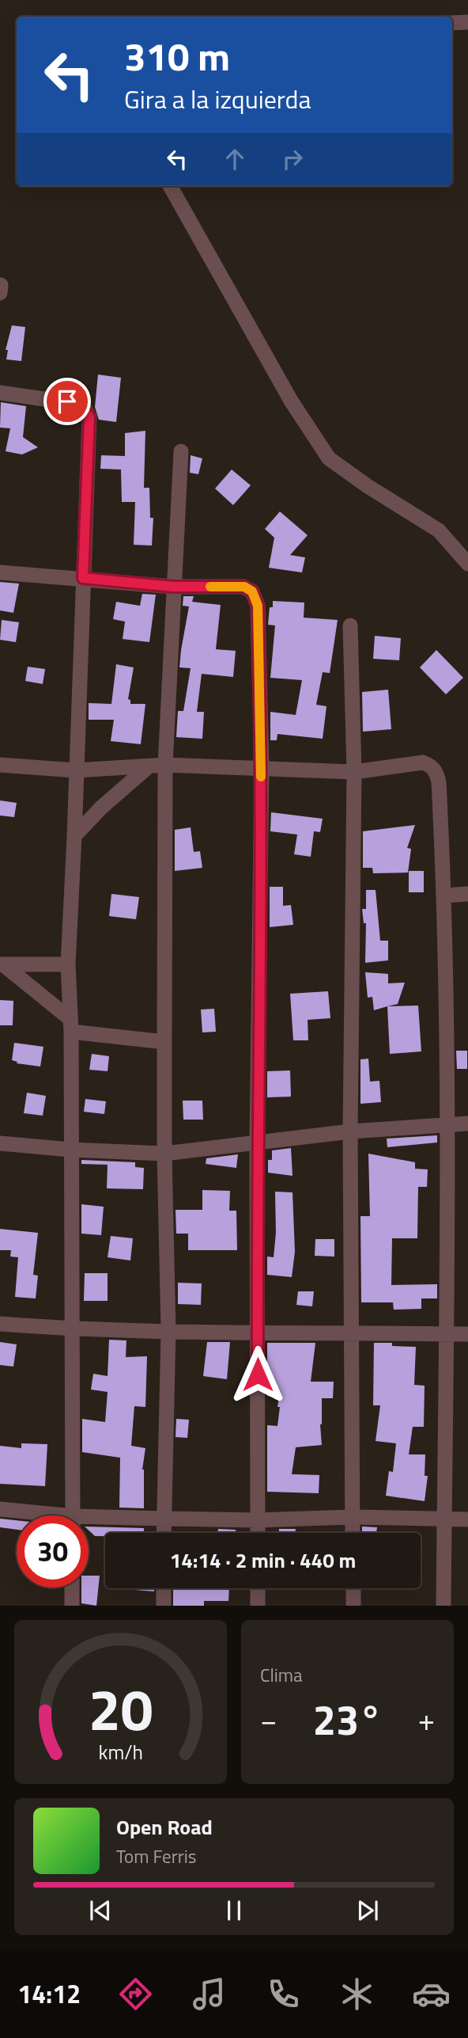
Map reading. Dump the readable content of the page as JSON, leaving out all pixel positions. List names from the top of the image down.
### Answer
{
  "page": {
    "turn": ["310 m", "Gira a la izquierda"],
    "limit": "30",
    "trip": "14:14 · 2 min · 440 m",
    "tile": "Clima",
    "heat": ["−", "23°", "+"],
    "song": ["Open Road", "Tom Ferris"],
    "tabs": "14:12",
    "gauge": ["20", "km/h"]
  }
}
